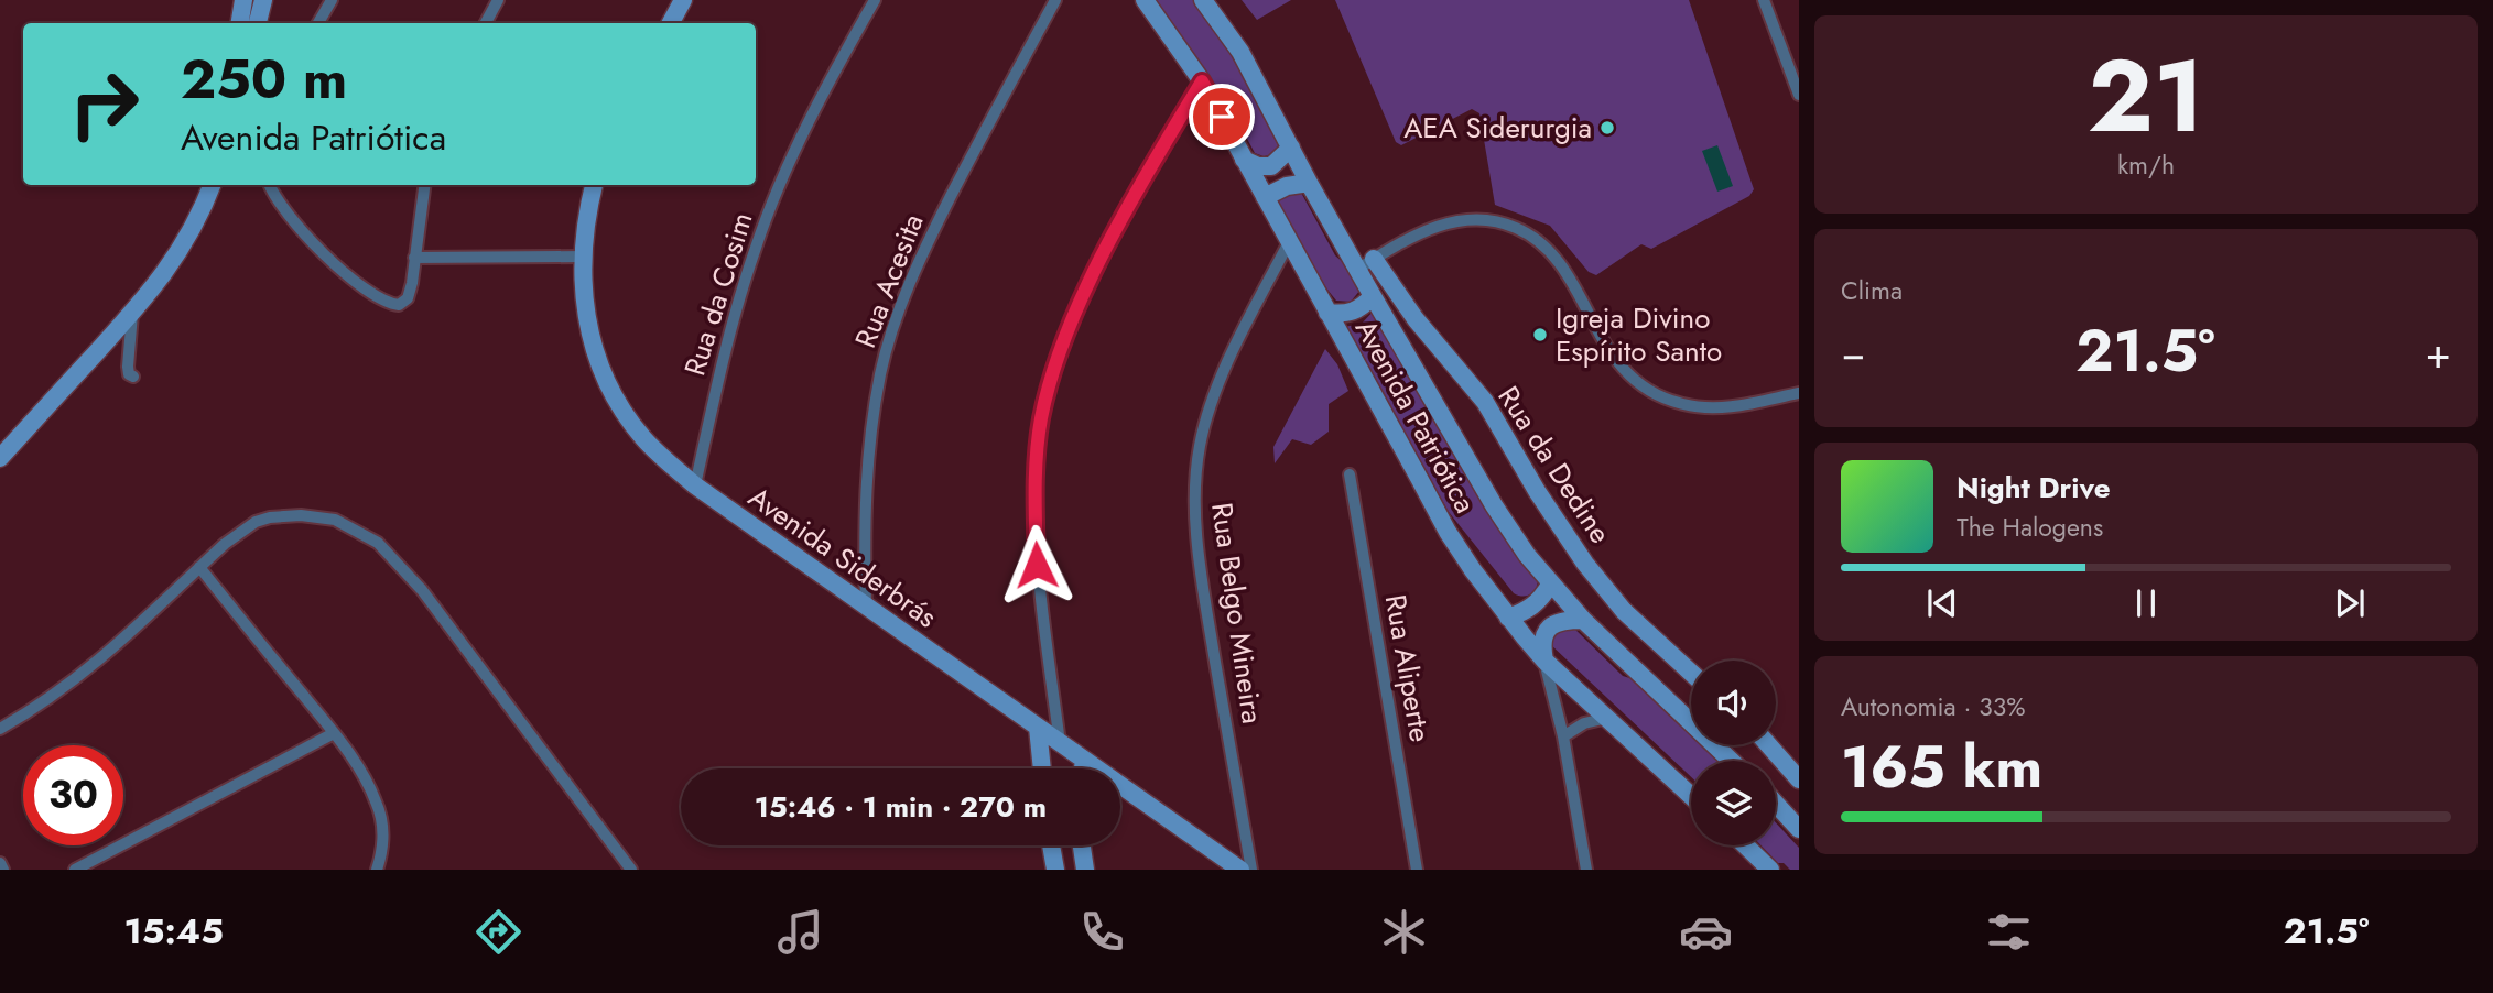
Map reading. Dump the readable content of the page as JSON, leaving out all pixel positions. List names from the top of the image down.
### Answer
{
  "streets": {
    "main road": ["Avenida Patriótica", "Rua da Dedine", "Avenida Siderbrás"],
    "street": [
      "Rua Acesita",
      "Rua da Cosim",
      "Rua Belgo Mineira",
      "Rua Aliperte"
    ]
  },
  "crossings": [
    ["Rua Acesita", "Avenida Siderbrás"],
    ["Rua da Cosim", "Avenida Siderbrás"],
    ["Avenida Patriótica", "Rua da Dedine"],
    ["Avenida Patriótica", "Rua Belgo Mineira"]
  ],
  "places": ["AEA Siderurgia", "Igreja Divino Espírito Santo"],
  "page": {
    "tile": [
      ["21", "km/h"],
      "Clima",
      ["Autonomia · 33%", "165 km"]
    ],
    "turn": ["250 m", "Avenida Patriótica"],
    "heat": ["−", "21.5°", "+"],
    "song": ["Night Drive", "The Halogens"],
    "limit": "30",
    "trip": "15:46 · 1 min · 270 m",
    "tabs": ["15:45", "21.5°"]
  }
}
